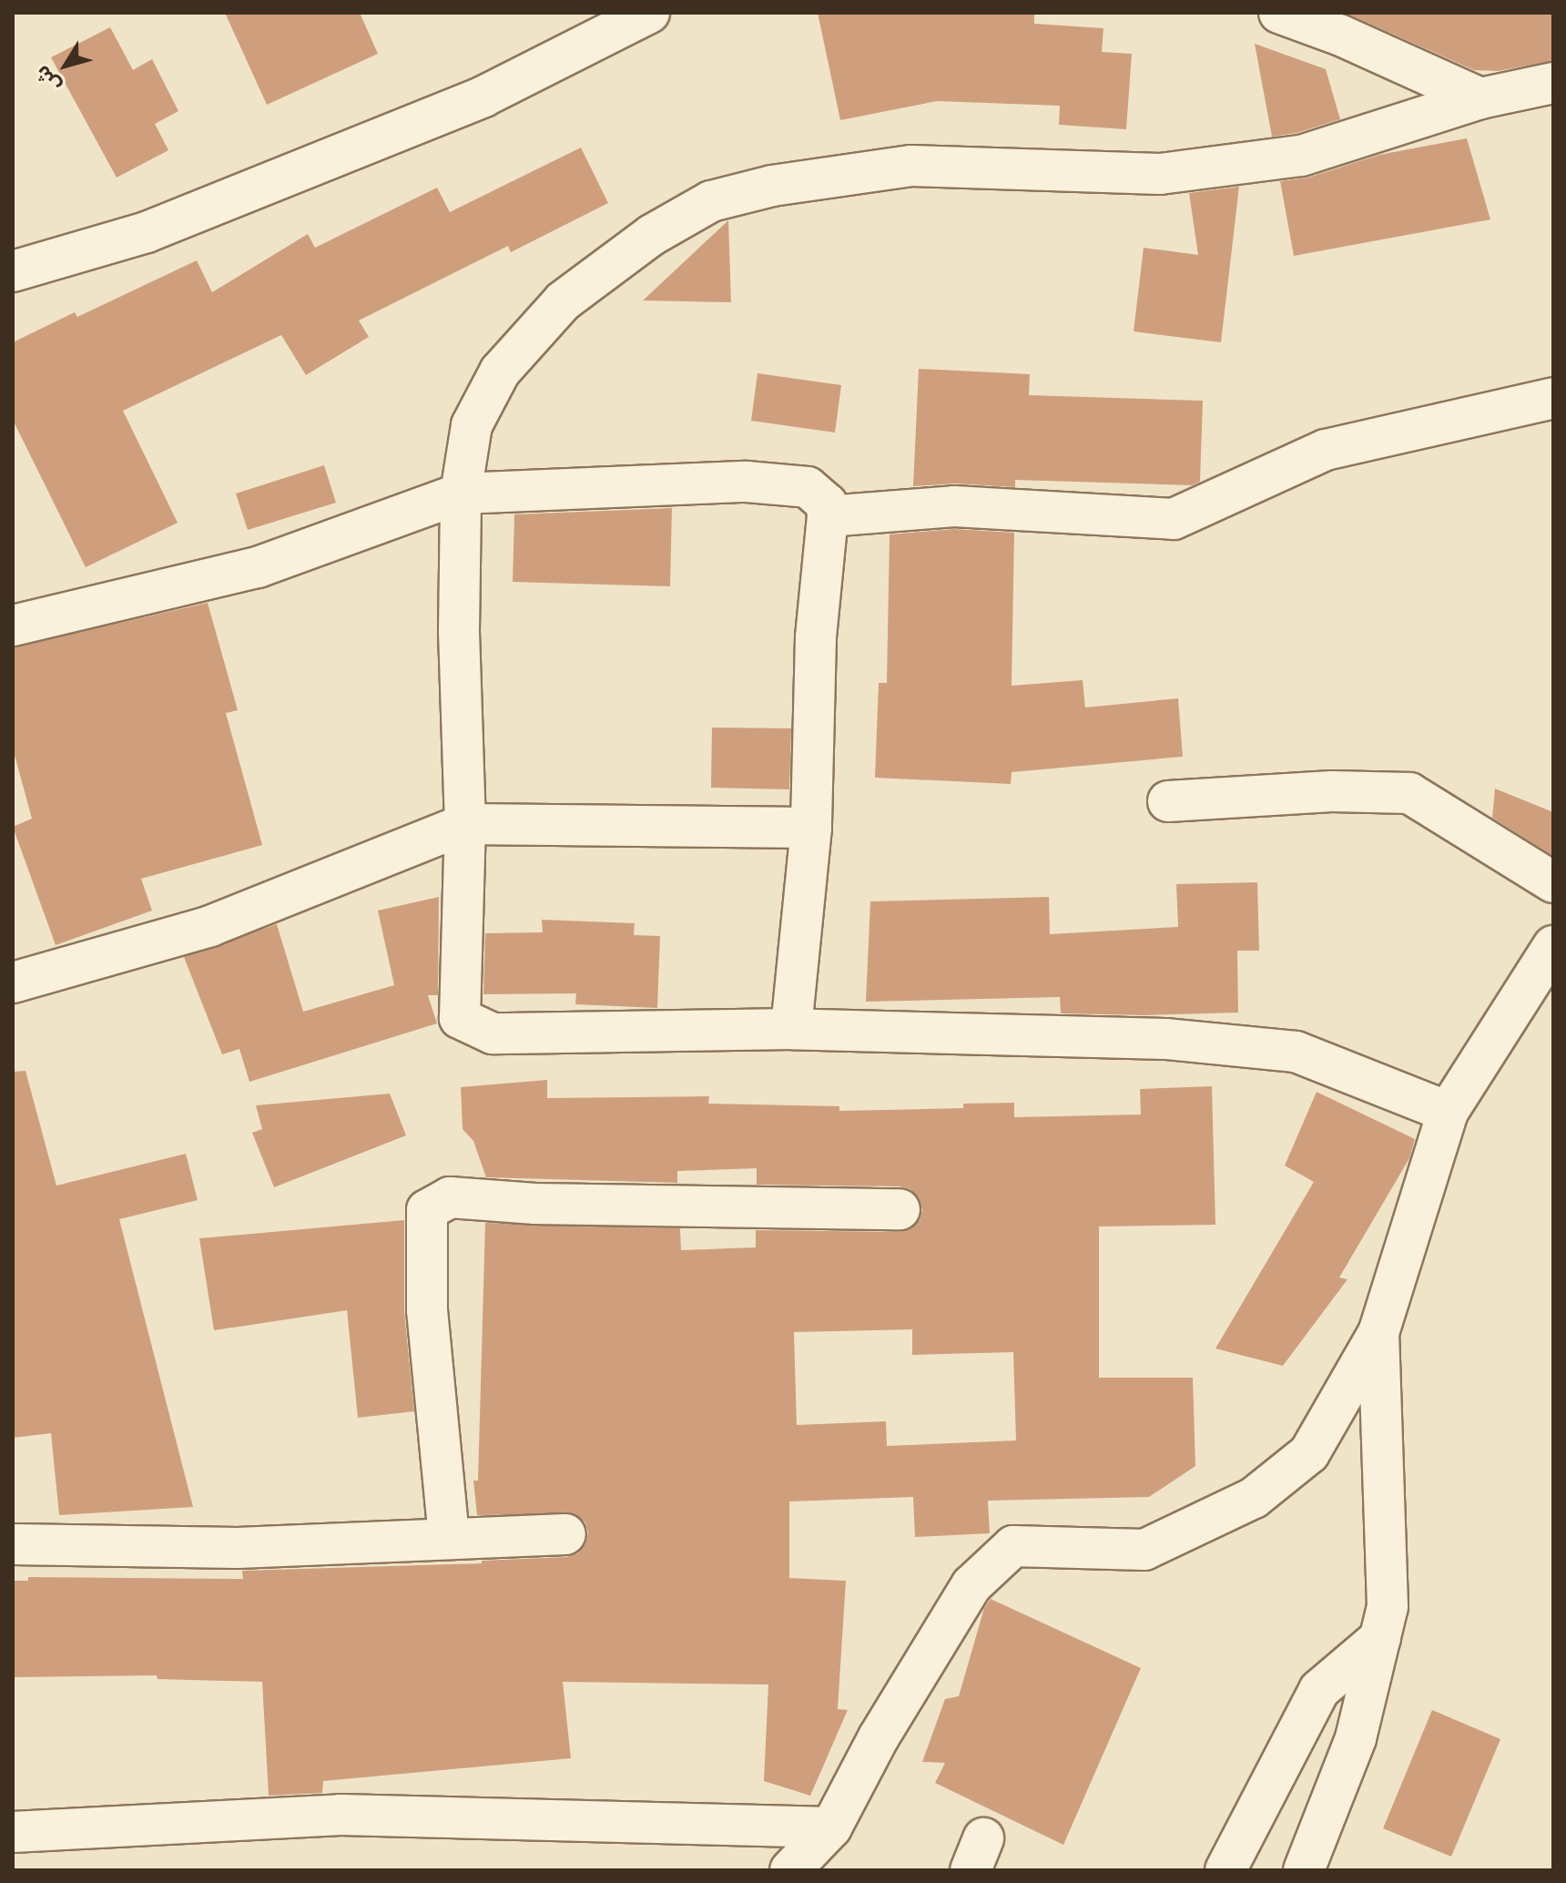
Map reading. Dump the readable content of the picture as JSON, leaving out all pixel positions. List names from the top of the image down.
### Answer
{
  "north": "bottom left"
}
